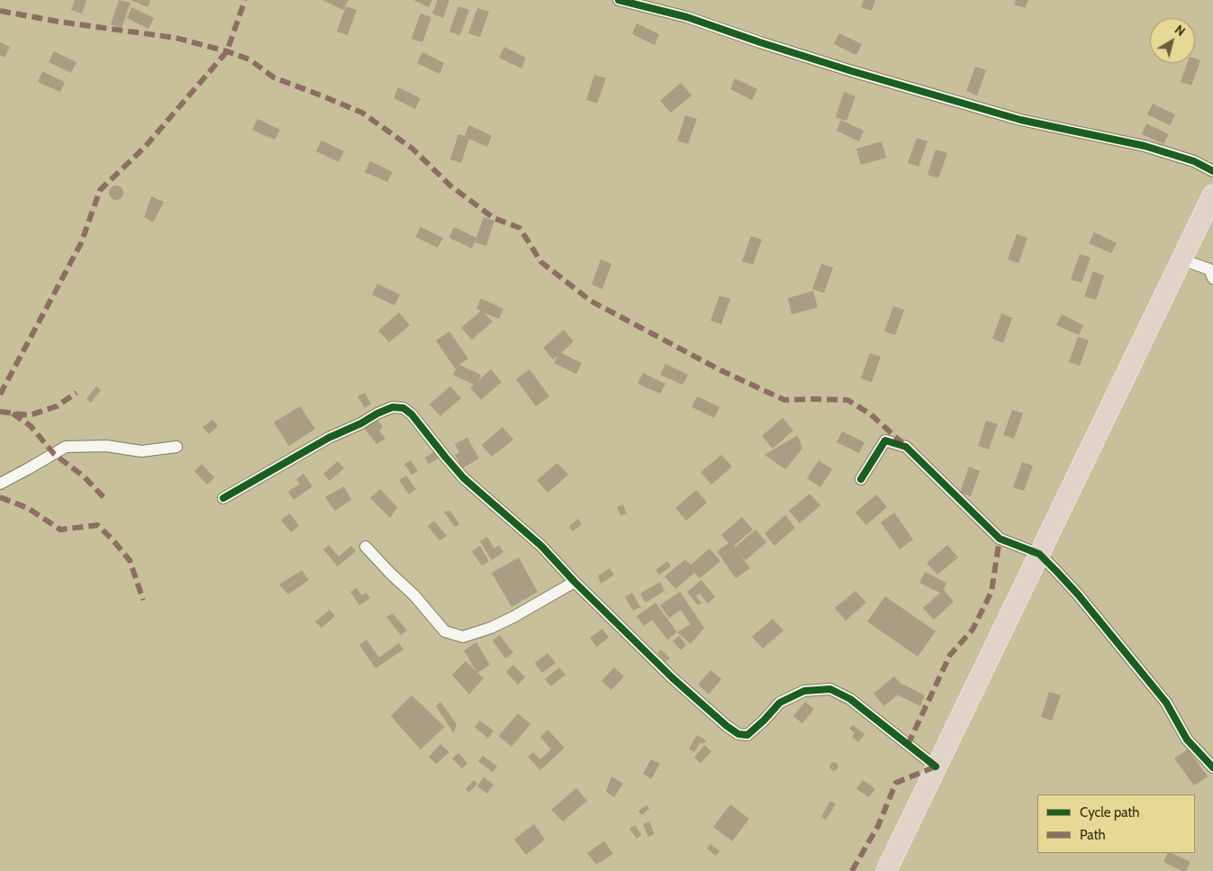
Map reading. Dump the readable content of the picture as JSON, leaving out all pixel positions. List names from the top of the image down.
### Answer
{
  "legend": ["Cycle path", "Path"],
  "north": "top right"
}
